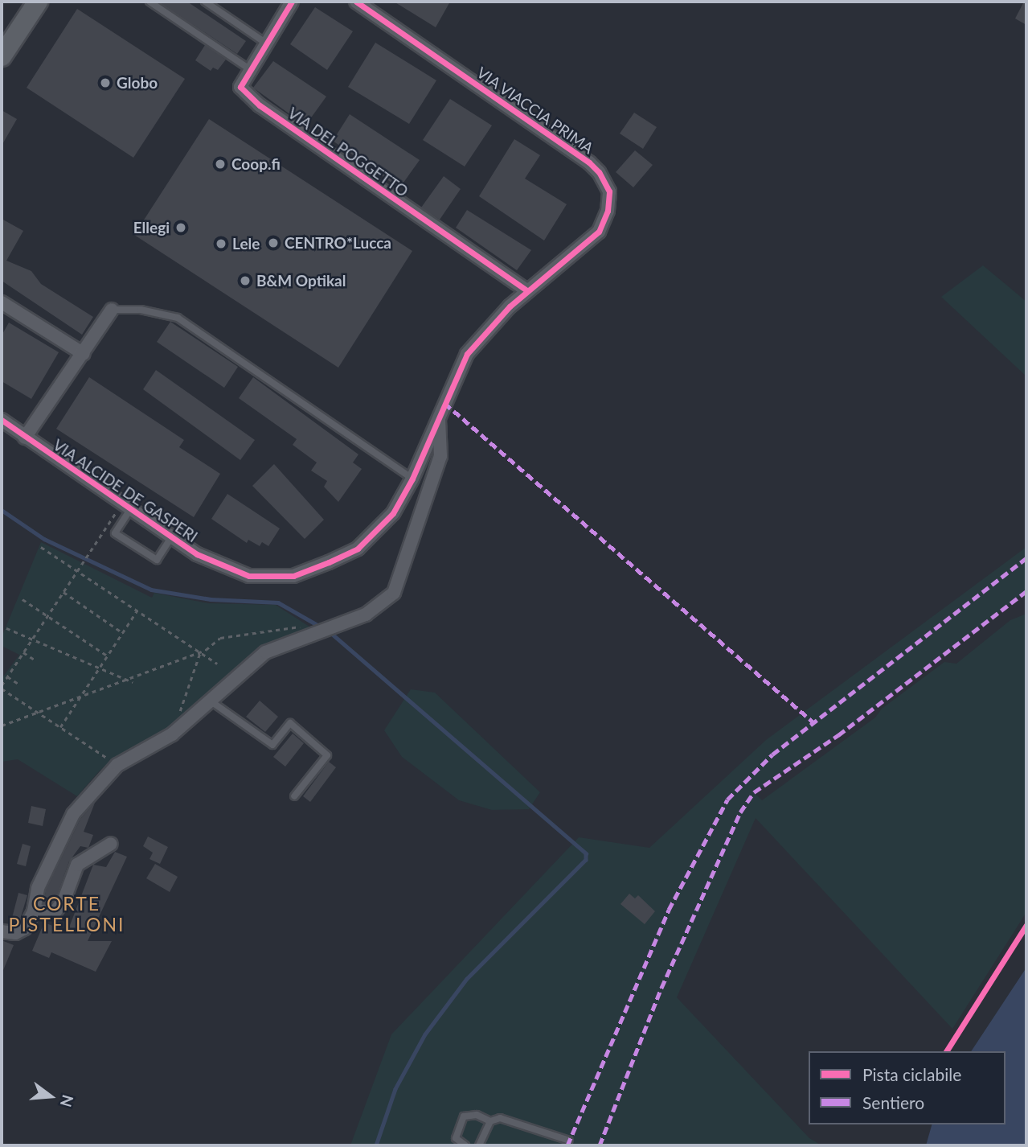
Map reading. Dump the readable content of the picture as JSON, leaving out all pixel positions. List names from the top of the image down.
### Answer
{
  "streets": {
    "street": ["VIA VIACCIA PRIMA", "VIA DEL POGGETTO", "VIA ALCIDE DE GASPERI"]
  },
  "crossings": [
    ["VIA VIACCIA PRIMA", "VIA DEL POGGETTO"],
    ["VIA VIACCIA PRIMA", "VIA ALCIDE DE GASPERI"]
  ],
  "districts": ["CORTE PISTELLONI"],
  "places": [
    "Globo",
    "Coop.fi",
    "Ellegi",
    "CENTRO*Lucca",
    "Lele",
    "B&M Optikal"
  ],
  "legend": ["Pista ciclabile", "Sentiero"],
  "north": "right"
}
